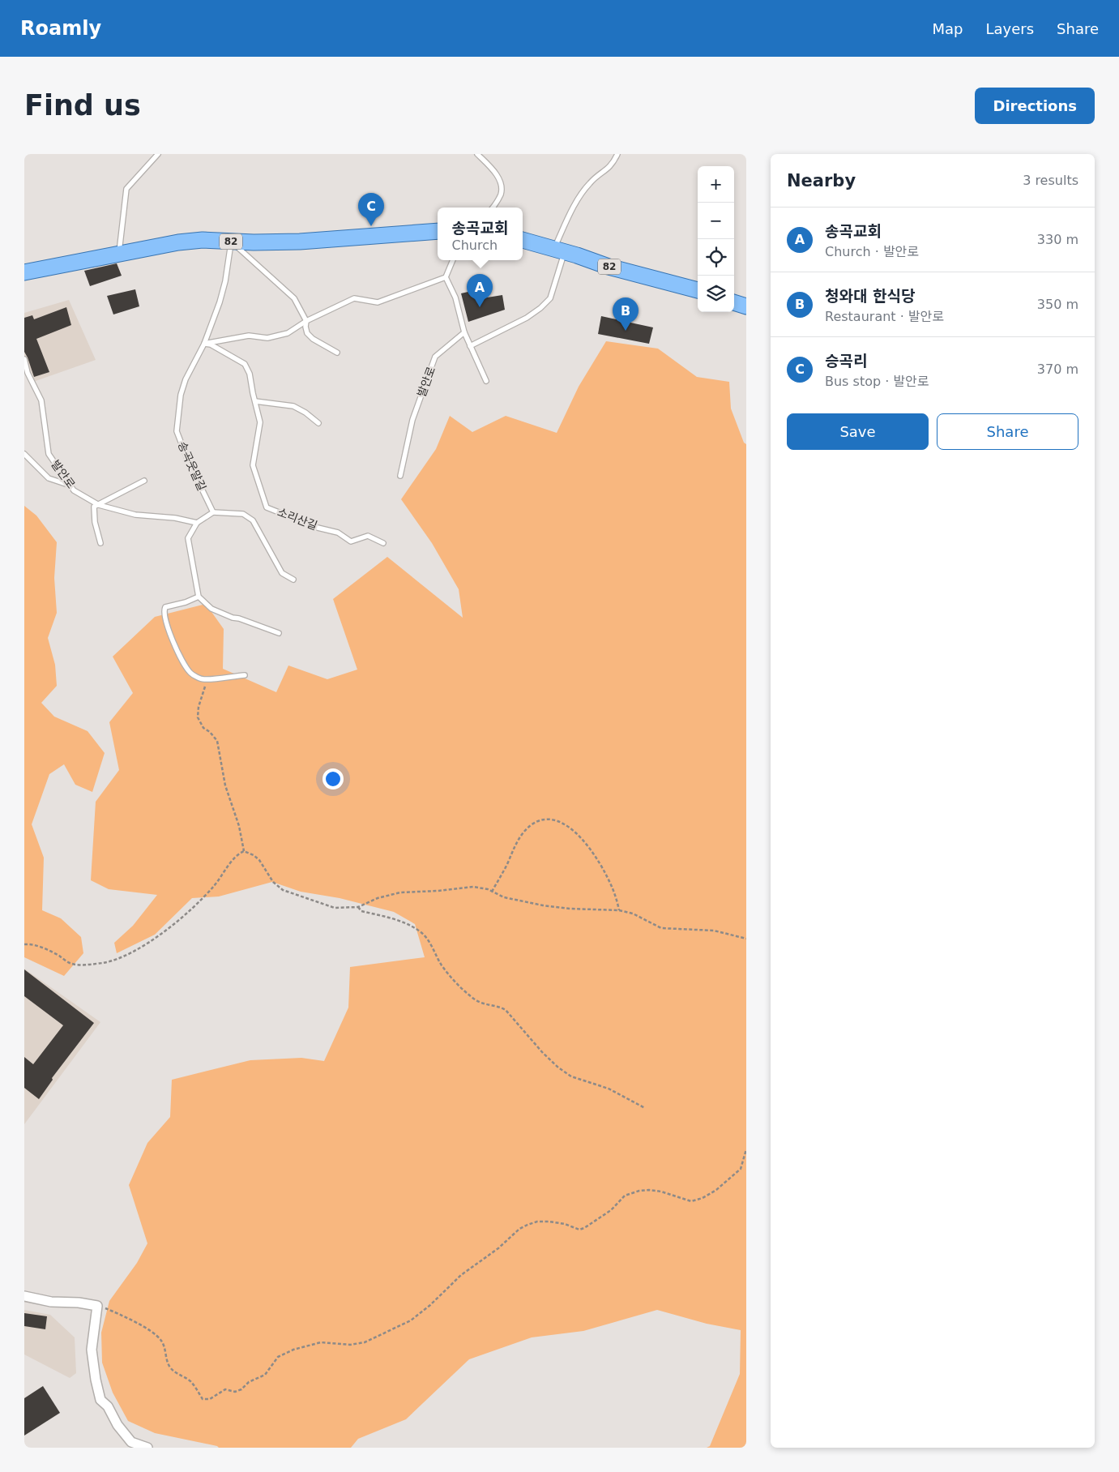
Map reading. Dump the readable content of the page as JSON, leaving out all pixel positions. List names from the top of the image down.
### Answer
{
  "streets": {
    "main road": ["82"],
    "lane": ["발안로", "송곡웃말길", "소리산길"]
  },
  "crossings": [
    ["82", "송곡웃말길"],
    ["송곡웃말길", "소리산길"]
  ],
  "page": {
    "header": "Roamly",
    "nav": ["Map", "Layers", "Share"],
    "buttons": [
      "Directions",
      ["Save", "Share"]
    ],
    "title": "Find us",
    "heading": ["Nearby", "3 results"],
    "map_buttons": ["+", "−"],
    "pins": ["C", "A", "B"],
    "list": [
      {
        "mark": "A",
        "name": "송곡교회",
        "note": "Church · 발안로",
        "value": "330 m"
      },
      {
        "mark": "B",
        "name": "청와대 한식당",
        "note": "Restaurant · 발안로",
        "value": "350 m"
      },
      {
        "mark": "C",
        "name": "승곡리",
        "note": "Bus stop · 발안로",
        "value": "370 m"
      }
    ],
    "popup": ["송곡교회", "Church"]
  }
}
